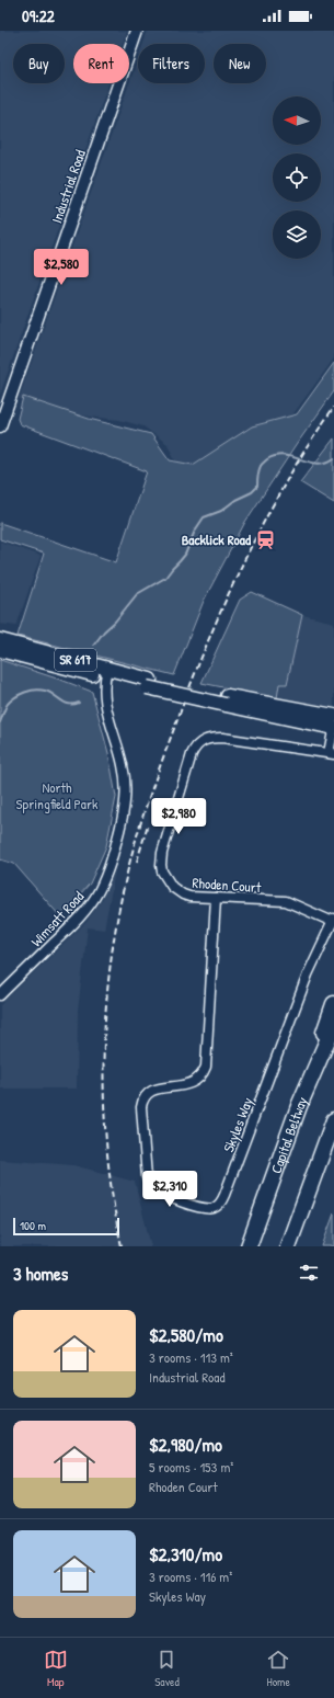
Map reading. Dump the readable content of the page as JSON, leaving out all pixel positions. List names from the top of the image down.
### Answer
{
  "streets": {
    "highway": ["Capital Beltway"],
    "main road": ["SR 617"],
    "street": [
      "Industrial Road",
      "Rhoden Court",
      "Wimsatt Road",
      "Skyles Way"
    ]
  },
  "crossings": [
    ["SR 617", "Wimsatt Road"],
    ["Rhoden Court", "Skyles Way"]
  ],
  "parks": ["North Springfield Park"],
  "places": {
    "station": ["Backlick Road"]
  },
  "scale_bar": "100 m",
  "north": "left",
  "page": {
    "status": "09:22",
    "chip": [
      "Buy",
      "Rent",
      "Filters",
      "New"
    ],
    "price": ["$2,580", "$2,980", "$2,310"],
    "scale": "100 m",
    "heading": "3 homes",
    "list": [
      {
        "name": "$2,580/mo",
        "note": "3 rooms · 113 m² · Industrial Road"
      },
      {
        "name": "$2,980/mo",
        "note": "5 rooms · 153 m² · Rhoden Court"
      },
      {
        "name": "$2,310/mo",
        "note": "3 rooms · 116 m² · Skyles Way"
      }
    ],
    "tabs": ["Map", "Saved", "Home"]
  }
}
